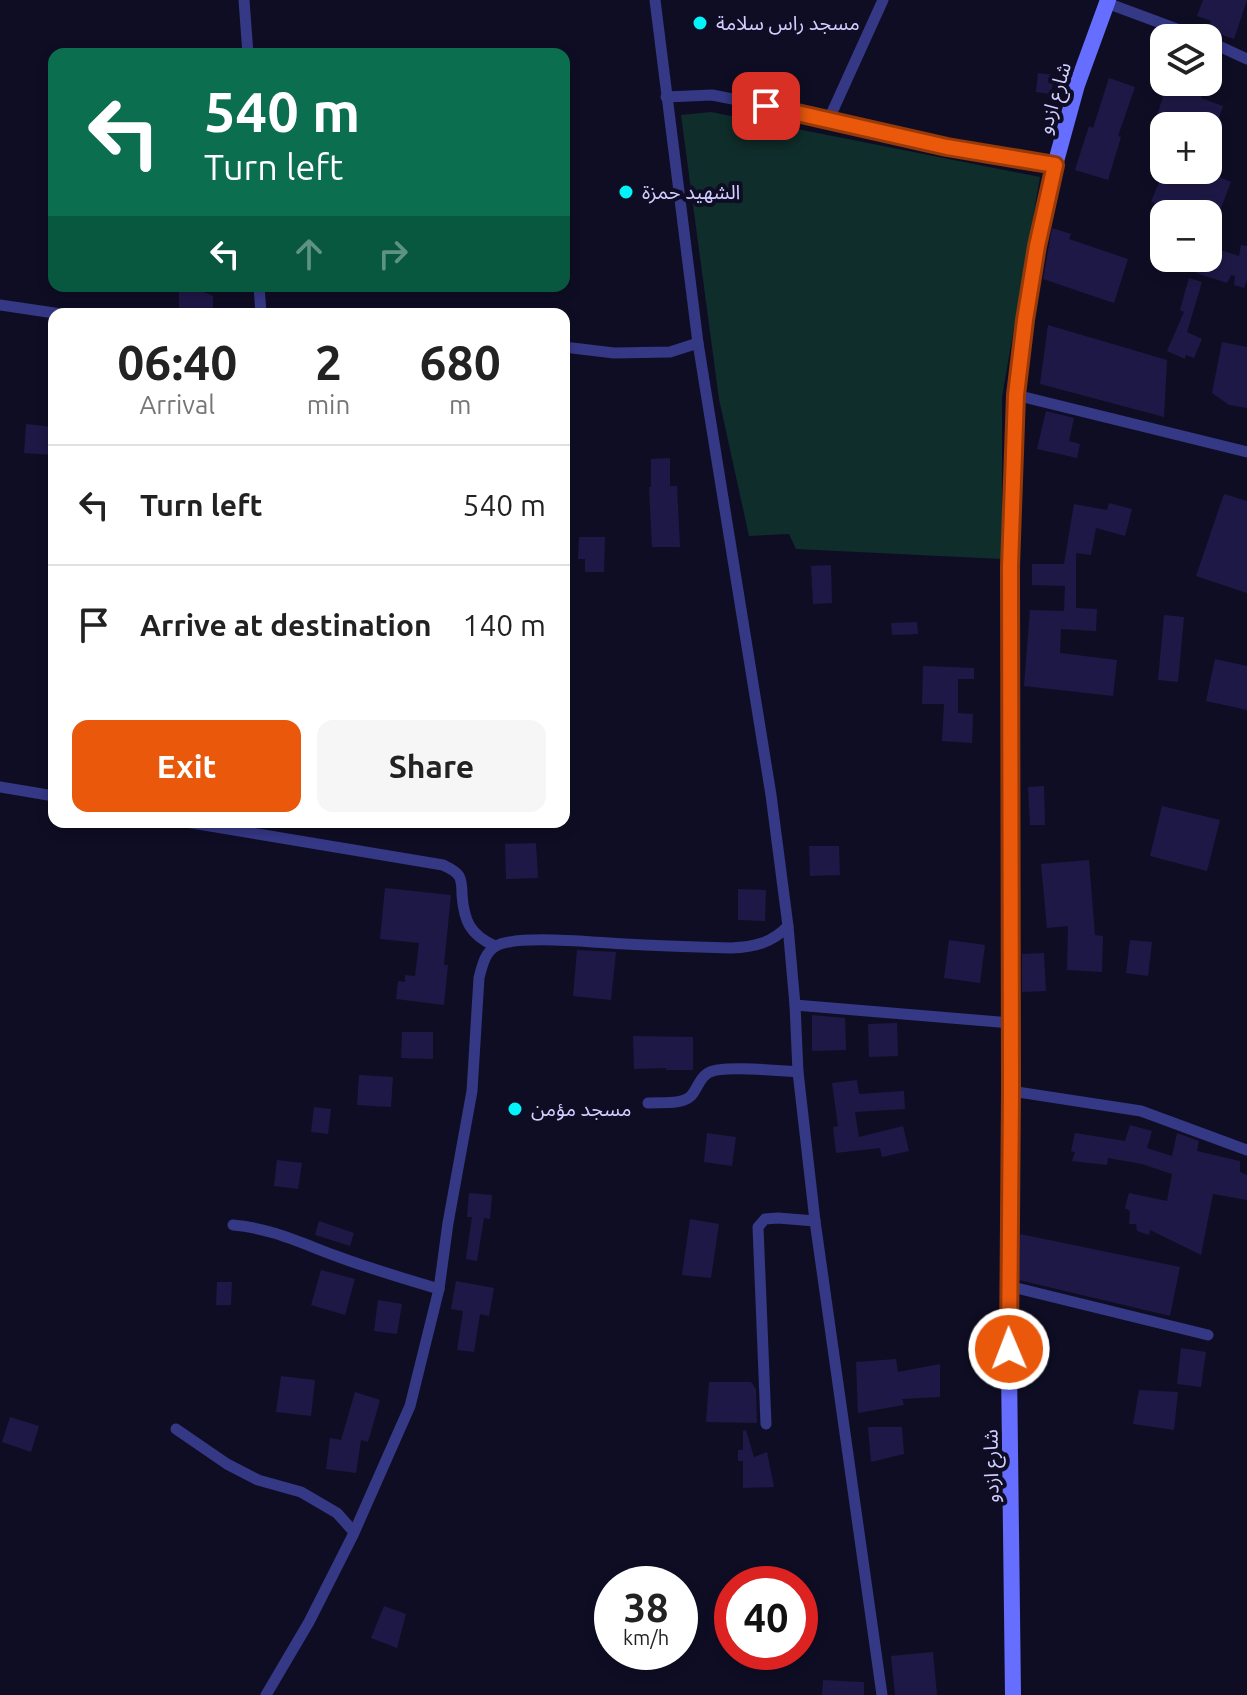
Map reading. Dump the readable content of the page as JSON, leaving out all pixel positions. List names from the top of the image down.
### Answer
{
  "streets": {
    "street": ["شارع ازدو"]
  },
  "places": ["مسجد راس سلامة", "الشهيد حمزة", "مسجد مؤمن"],
  "page": {
    "map_buttons": ["+", "−"],
    "turn": ["540 m", "Turn left"],
    "eta": [
      "06:40",
      "Arrival",
      "2",
      "min",
      "680",
      "m"
    ],
    "list": [
      {
        "name": "Turn left",
        "value": "540 m"
      },
      {
        "name": "Arrive at destination",
        "value": "140 m"
      }
    ],
    "buttons": ["Exit", "Share"],
    "speed": "38 km/h",
    "limit": "40"
  }
}
